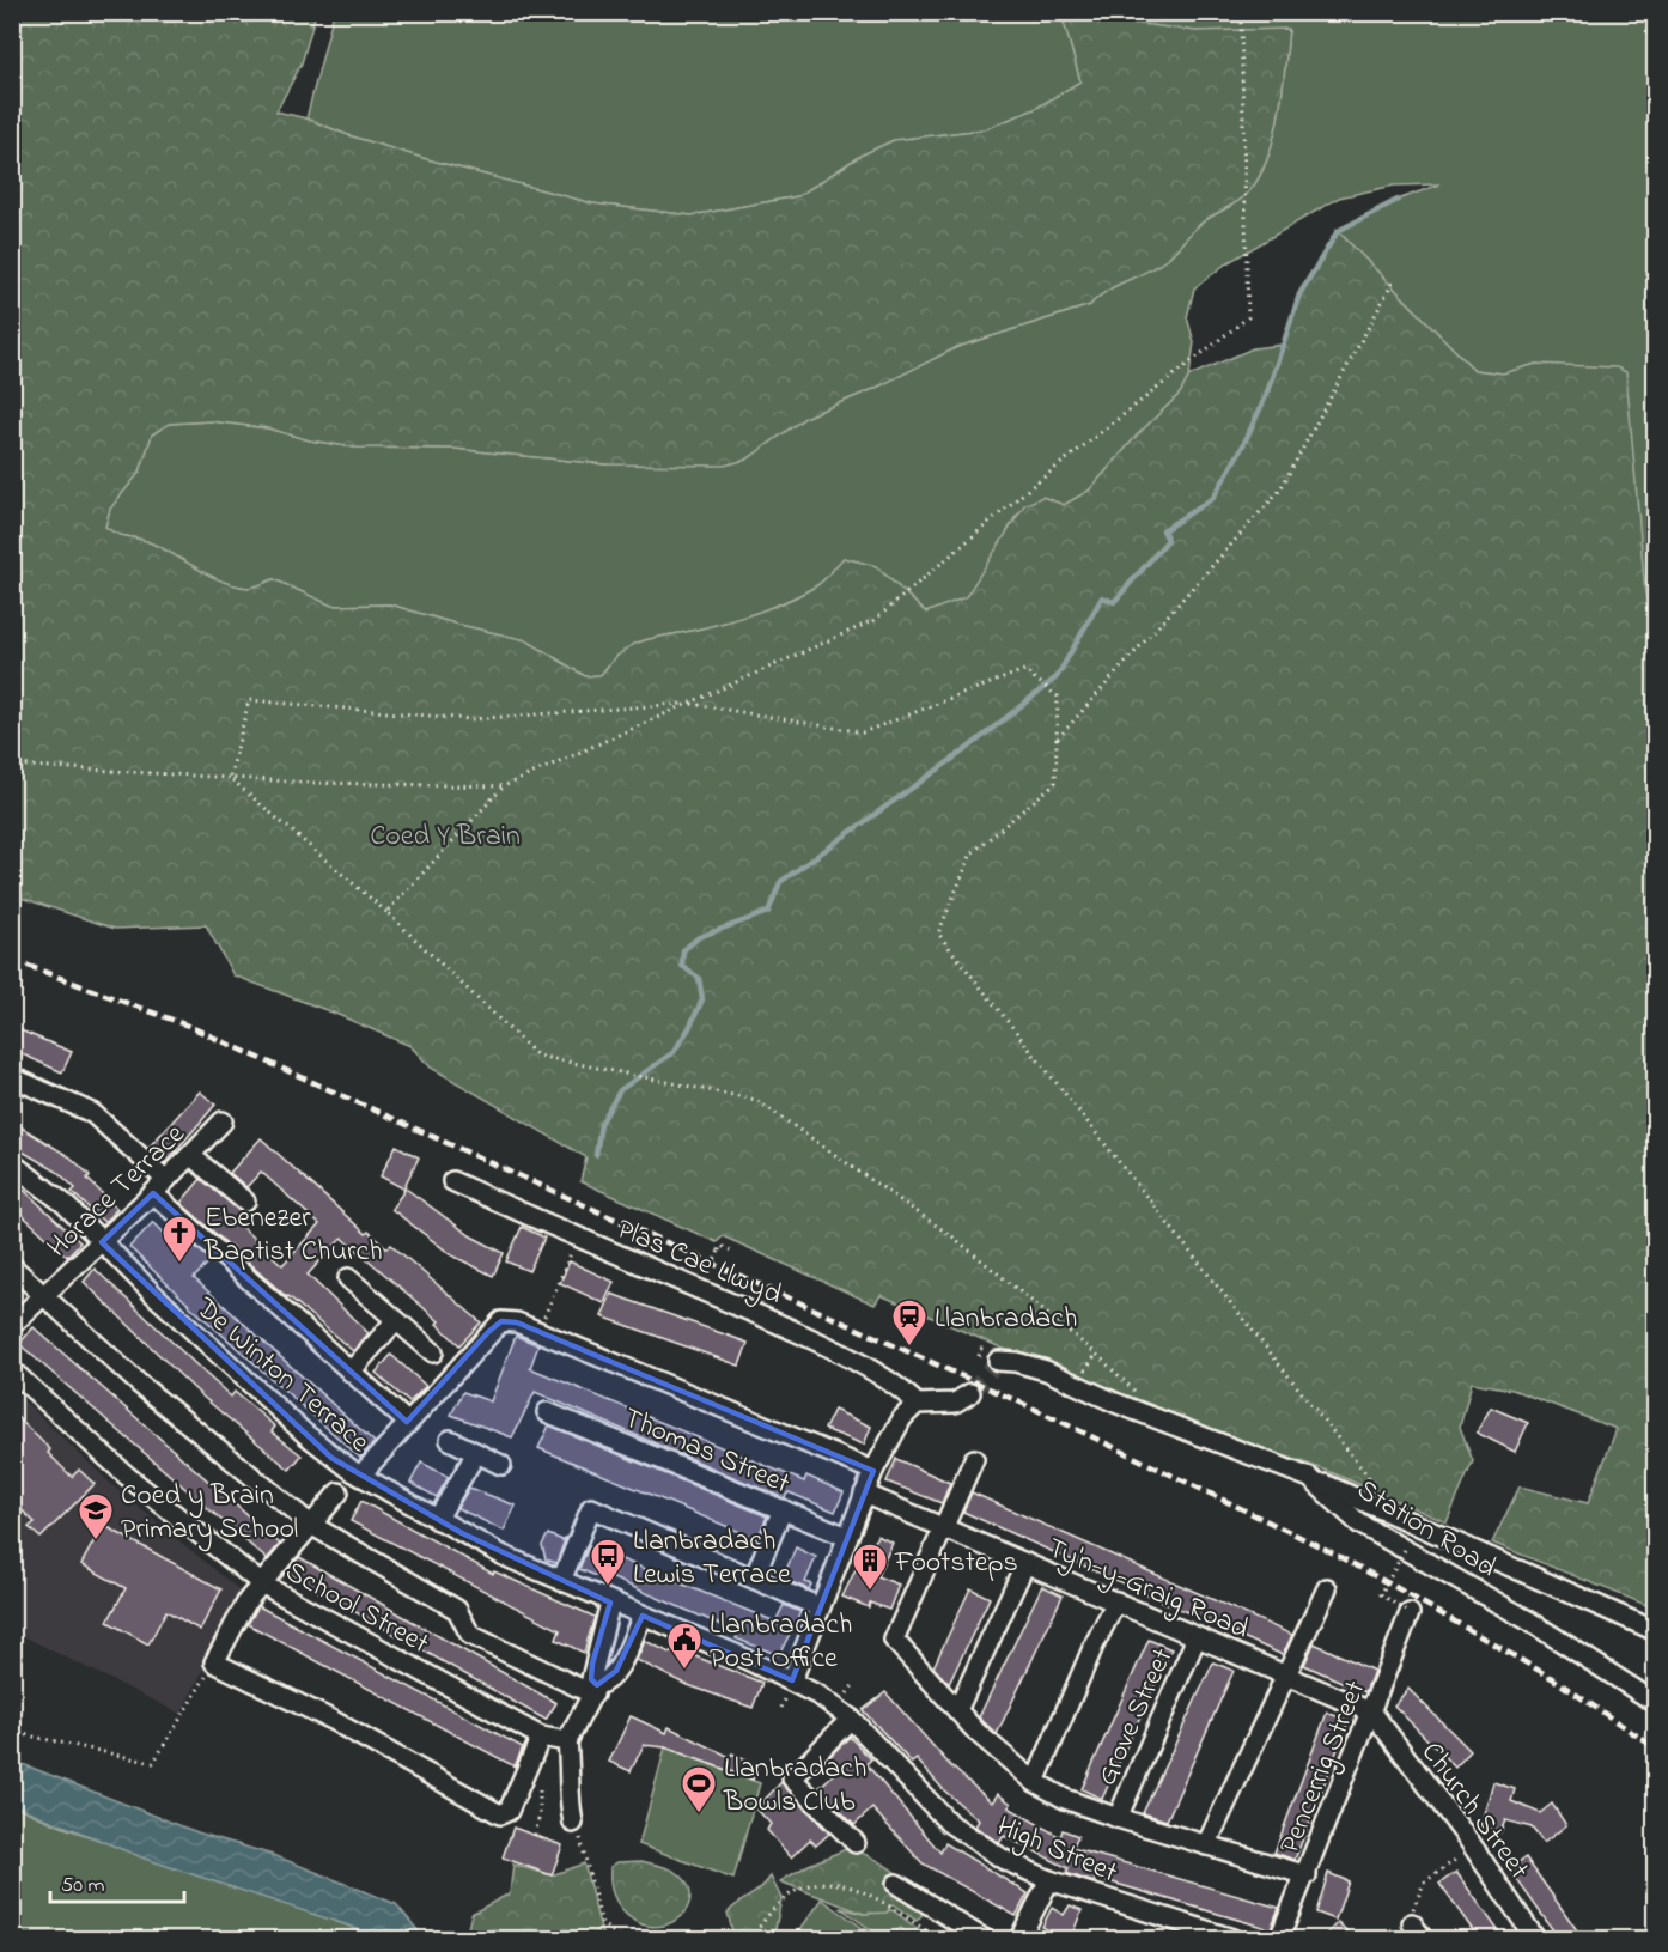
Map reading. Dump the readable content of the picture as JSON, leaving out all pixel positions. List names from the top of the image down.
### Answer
{
  "streets": {
    "street": [
      "Horace Terrace",
      "Plas Cae Llwyd",
      "De Winton Terrace",
      "Thomas Street",
      "Station Road",
      "Ty'n-y-Graig Road",
      "School Street",
      "Grove Street",
      "Pencerrig Street",
      "Church Street",
      "High Street"
    ]
  },
  "crossings": [
    ["Horace Terrace", "De Winton Terrace"],
    ["De Winton Terrace", "High Street"],
    ["Ty'n-y-Graig Road", "Grove Street"],
    ["Ty'n-y-Graig Road", "Pencerrig Street"],
    ["Ty'n-y-Graig Road", "Church Street"],
    ["Pencerrig Street", "Church Street"]
  ],
  "parks": ["Coed Y Brain"],
  "places": {
    "church": ["Ebenezer Baptist Church"],
    "station": ["Llanbradach"],
    "school or university": ["Coed y Brain Primary School"],
    "bus stop": ["Llanbradach Lewis Terrace"],
    "building": ["Footsteps"],
    "public building": ["Llanbradach Post Office"],
    "sports": ["Llanbradach Bowls Club"]
  },
  "scale_bar": "50 m"
}
